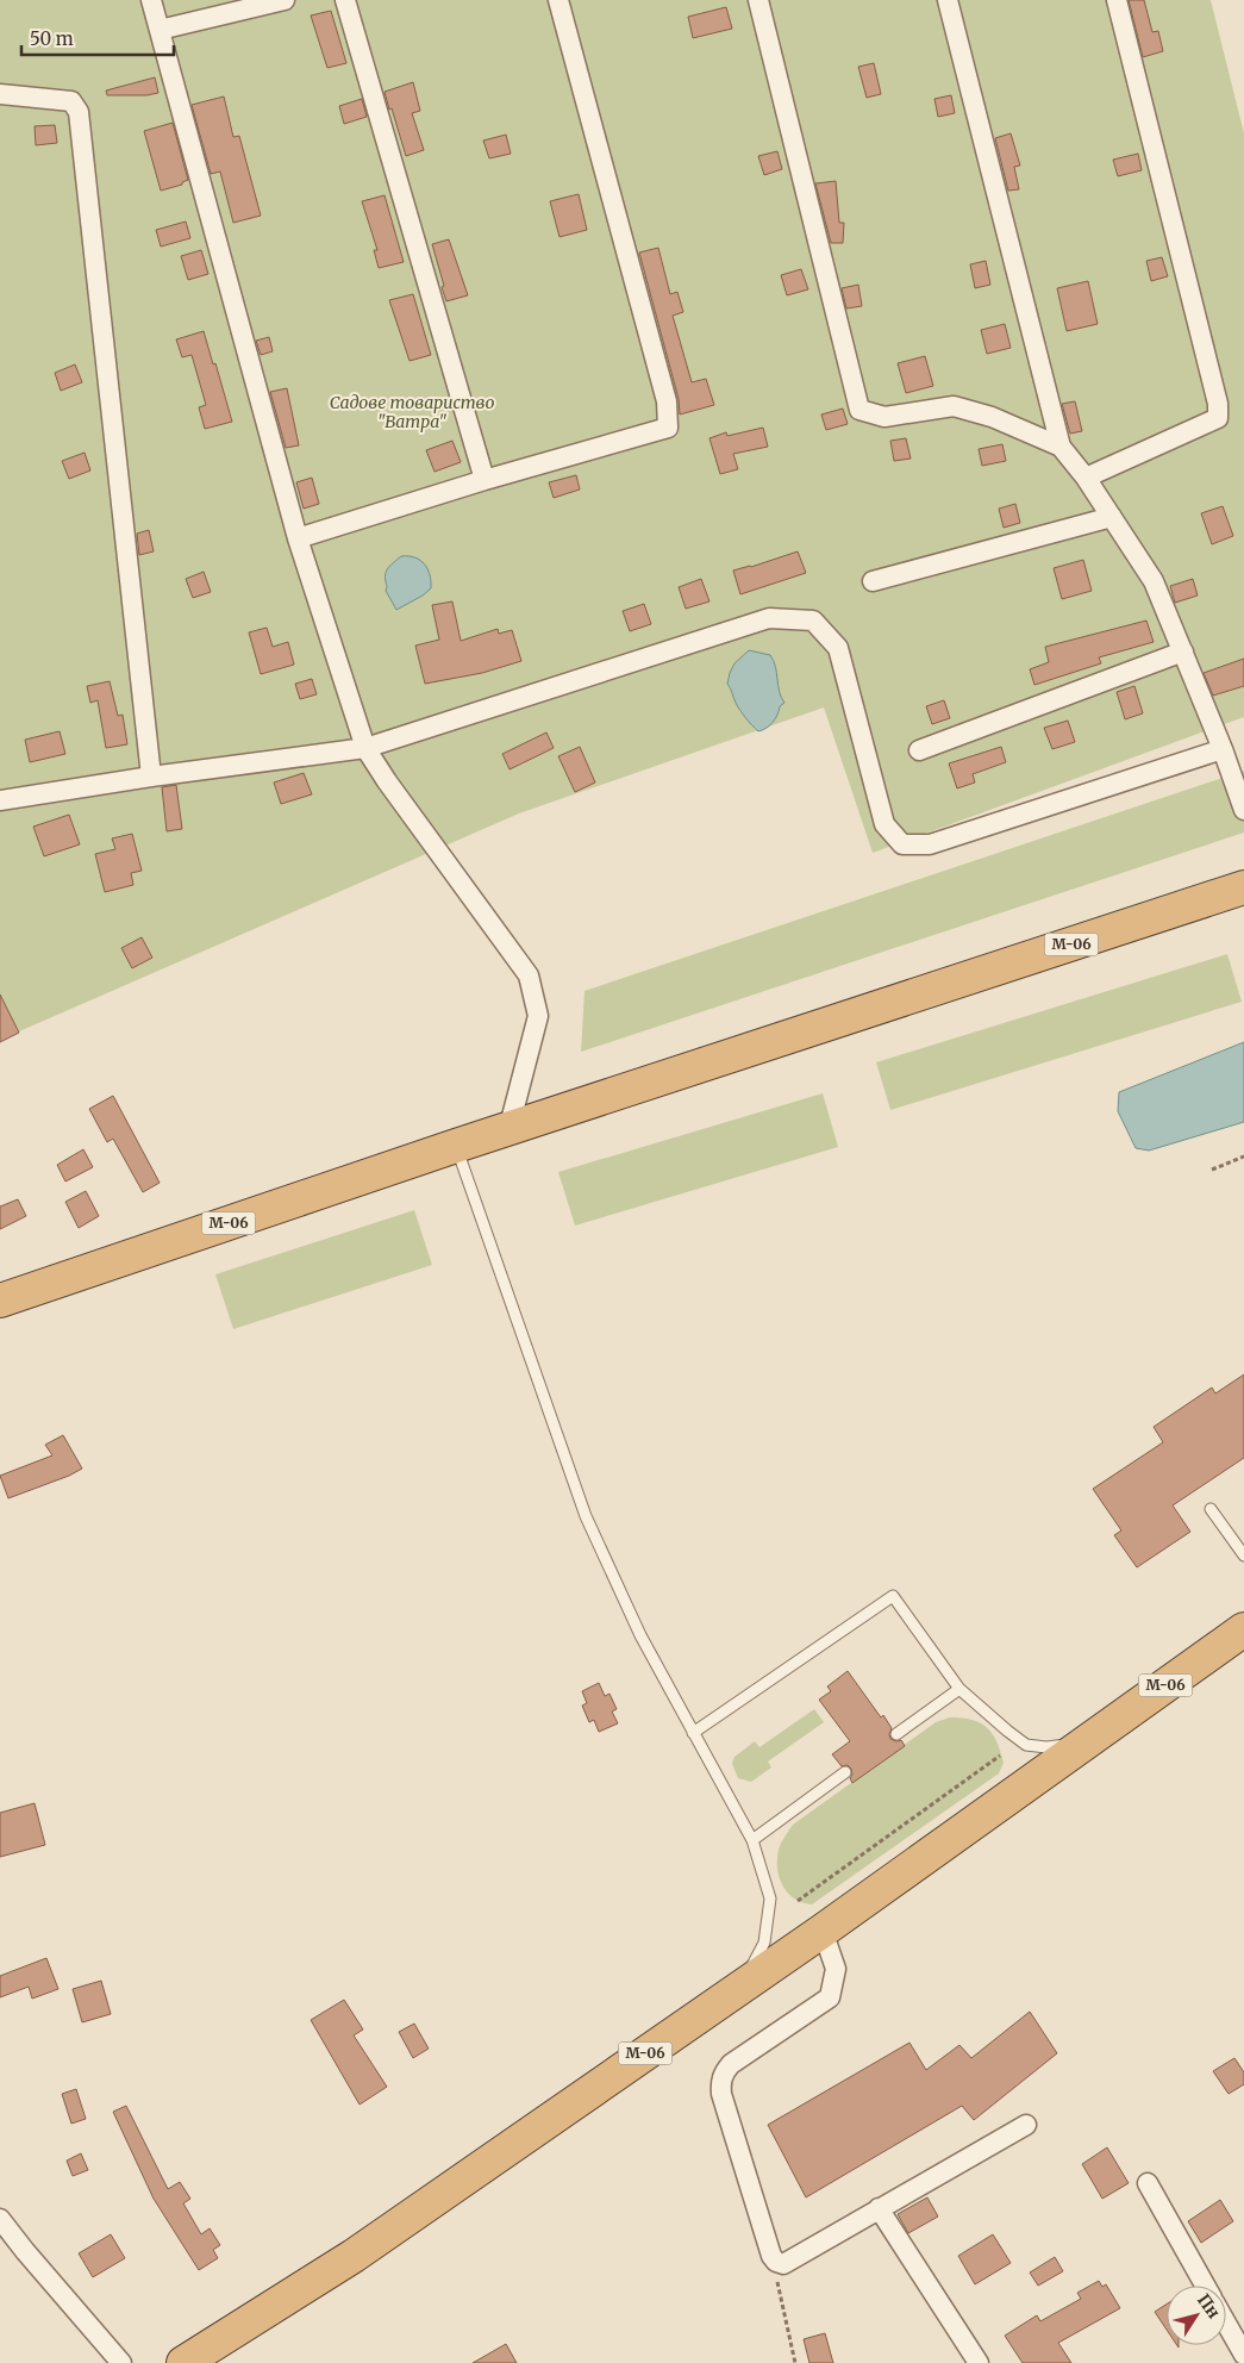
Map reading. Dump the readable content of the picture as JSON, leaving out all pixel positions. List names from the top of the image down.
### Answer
{
  "streets": {
    "highway": ["М-06"]
  },
  "parks": ["Садове товариство \"Ватра\""],
  "scale_bar": "50 m",
  "north": "top right"
}
